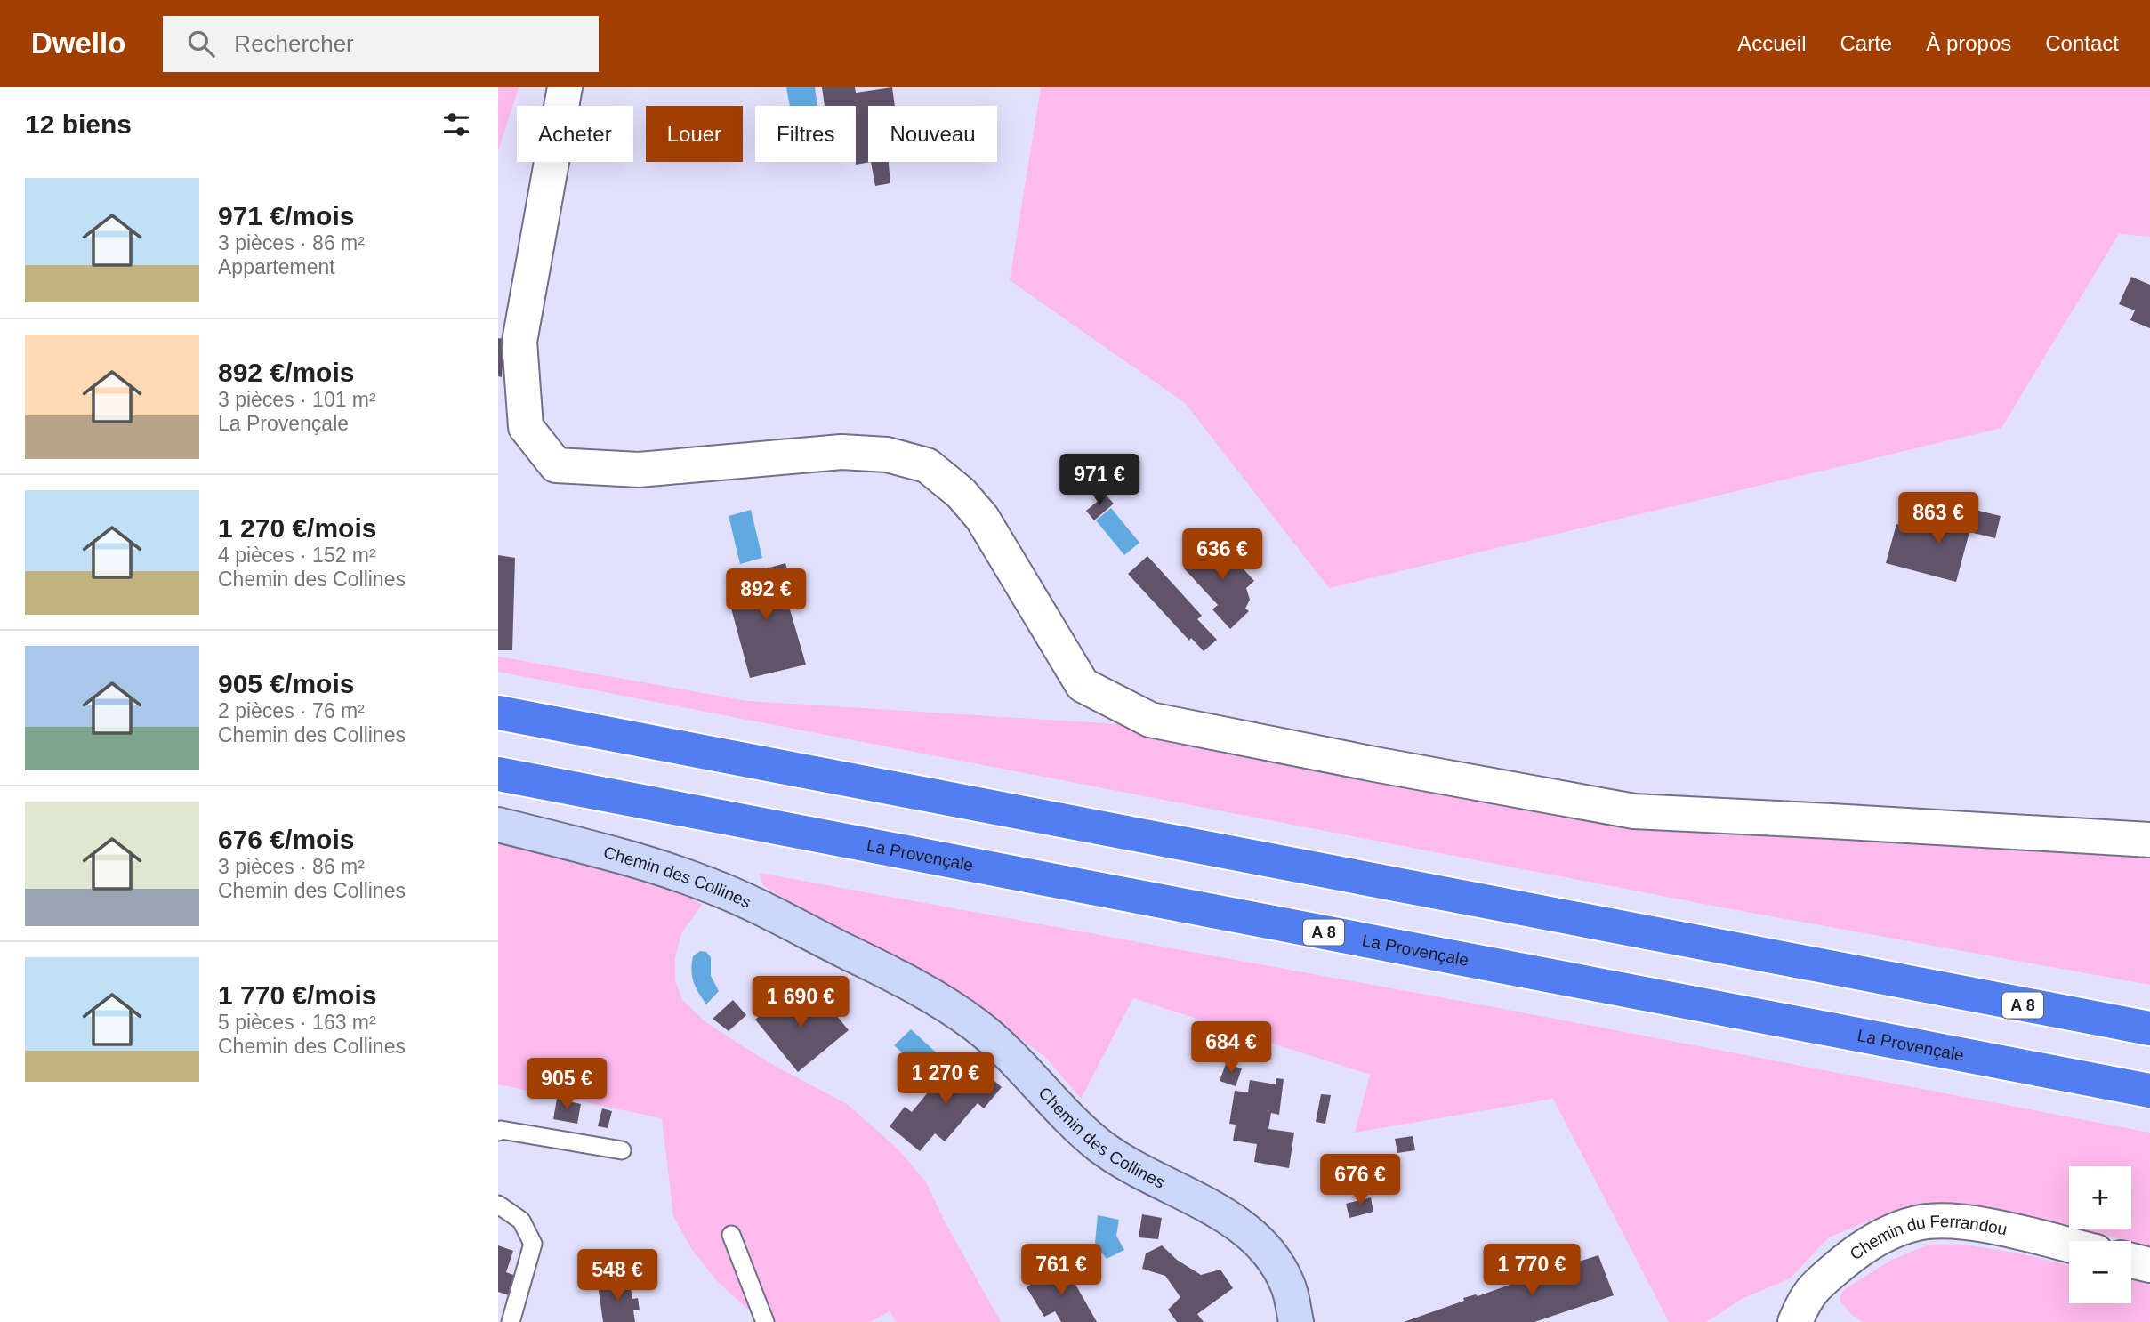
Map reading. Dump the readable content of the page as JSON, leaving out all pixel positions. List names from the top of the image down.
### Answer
{
  "streets": {
    "highway": ["La Provençale", "A 8"],
    "street": ["Chemin des Collines", "Chemin du Ferrandou"]
  },
  "page": {
    "header": "Dwello",
    "search": "Rechercher",
    "nav": [
      "Accueil",
      "Carte",
      "À propos",
      "Contact"
    ],
    "heading": "12 biens",
    "chip": [
      "Acheter",
      "Louer",
      "Filtres",
      "Nouveau"
    ],
    "list": [
      {
        "name": "971 €/mois",
        "note": "3 pièces · 86 m² · Appartement"
      },
      {
        "name": "892 €/mois",
        "note": "3 pièces · 101 m² · La Provençale"
      },
      {
        "name": "1 270 €/mois",
        "note": "4 pièces · 152 m² · Chemin des Collines"
      },
      {
        "name": "905 €/mois",
        "note": "2 pièces · 76 m² · Chemin des Collines"
      },
      {
        "name": "676 €/mois",
        "note": "3 pièces · 86 m² · Chemin des Collines"
      },
      {
        "name": "1 770 €/mois",
        "note": "5 pièces · 163 m² · Chemin des Collines"
      }
    ],
    "price": [
      "971 €",
      "863 €",
      "636 €",
      "892 €",
      "1 690 €",
      "684 €",
      "1 270 €",
      "905 €",
      "676 €",
      "761 €",
      "1 770 €",
      "548 €"
    ],
    "map_buttons": ["+", "−"]
  }
}
